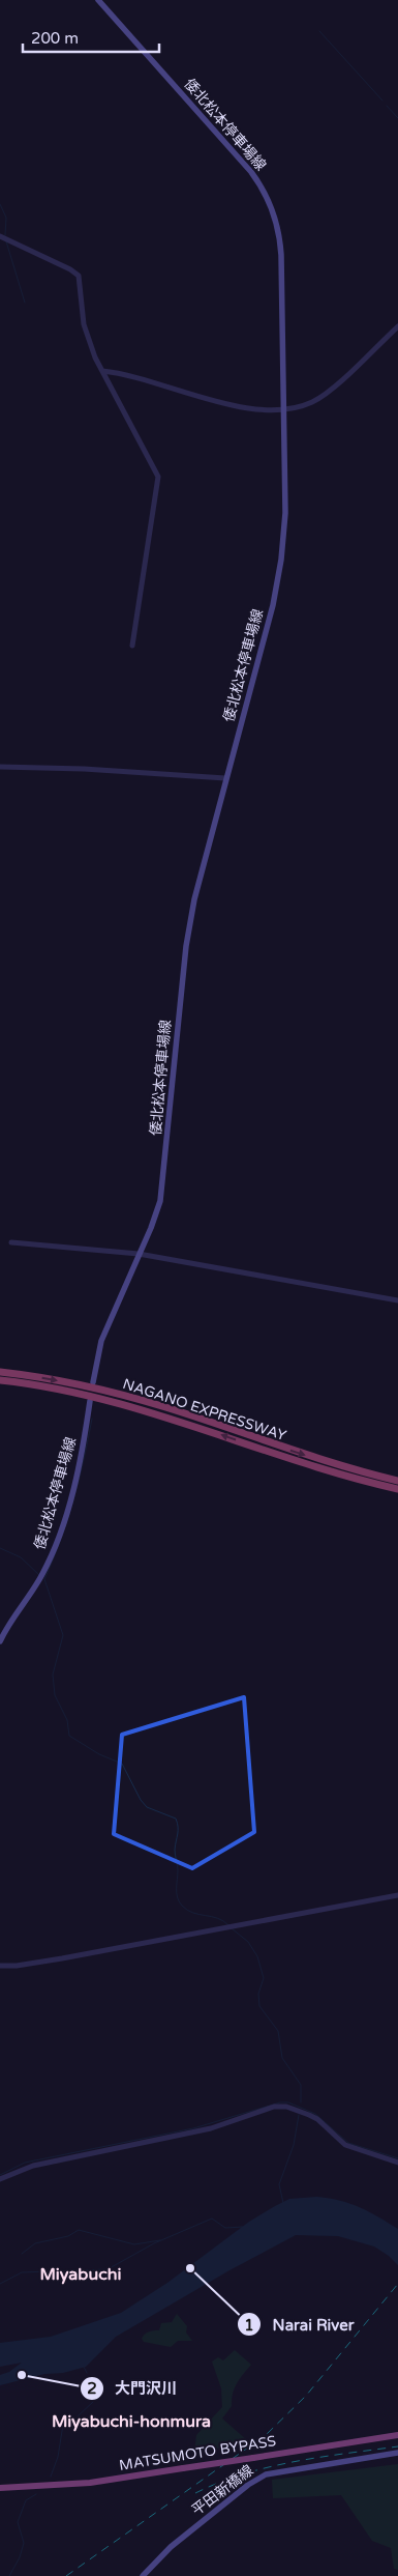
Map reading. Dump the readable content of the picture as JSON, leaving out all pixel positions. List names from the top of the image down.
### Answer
{
  "streets": {
    "highway": ["NAGANO EXPRESSWAY", "MATSUMOTO BYPASS"],
    "main road": ["倭北松本停車場線", "平田新橋線"]
  },
  "districts": ["Miyabuchi", "Miyabuchi-honmura"],
  "places": ["Narai River", "大門沢川"],
  "scale_bar": "200 m"
}
